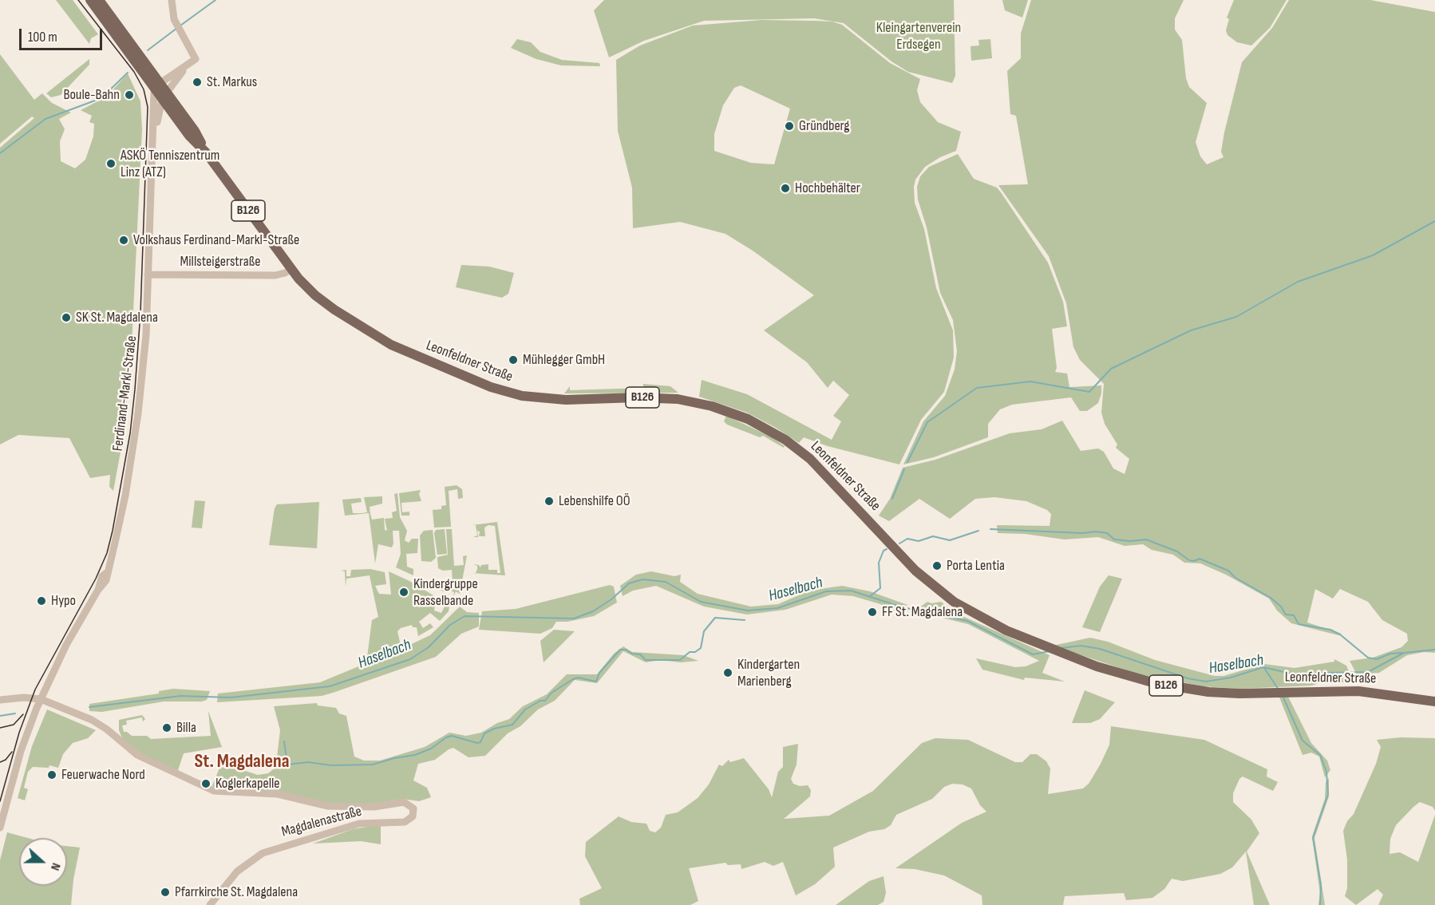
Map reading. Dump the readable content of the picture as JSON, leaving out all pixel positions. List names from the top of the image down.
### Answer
{
  "streets": {
    "main road": ["B126", "Leonfeldner Straße"],
    "street": ["Millsteigerstraße", "Ferdinand-Markl-Straße", "Magdalenastraße"]
  },
  "crossings": [
    ["Millsteigerstraße", "Leonfeldner Straße"],
    ["Millsteigerstraße", "Ferdinand-Markl-Straße"],
    ["Leonfeldner Straße", "Ferdinand-Markl-Straße"],
    ["Ferdinand-Markl-Straße", "Magdalenastraße"]
  ],
  "districts": ["St. Magdalena"],
  "water": ["Haselbach"],
  "parks": ["Kleingartenverein Erdsegen"],
  "places": [
    "St. Markus",
    "Boule-Bahn",
    "Gründberg",
    "ASKÖ Tenniszentrum Linz (ATZ)",
    "Hochbehälter",
    "Volkshaus Ferdinand-Markl-Straße",
    "SK St. Magdalena",
    "Mühlegger GmbH",
    "Lebenshilfe OÖ",
    "Porta Lentia",
    "Kindergruppe Rasselbande",
    "Hypo",
    "FF St. Magdalena",
    "Kindergarten Marienberg",
    "Billa",
    "Feuerwache Nord",
    "Koglerkapelle",
    "Pfarrkirche St. Magdalena"
  ],
  "scale_bar": "100 m",
  "north": "right"
}
